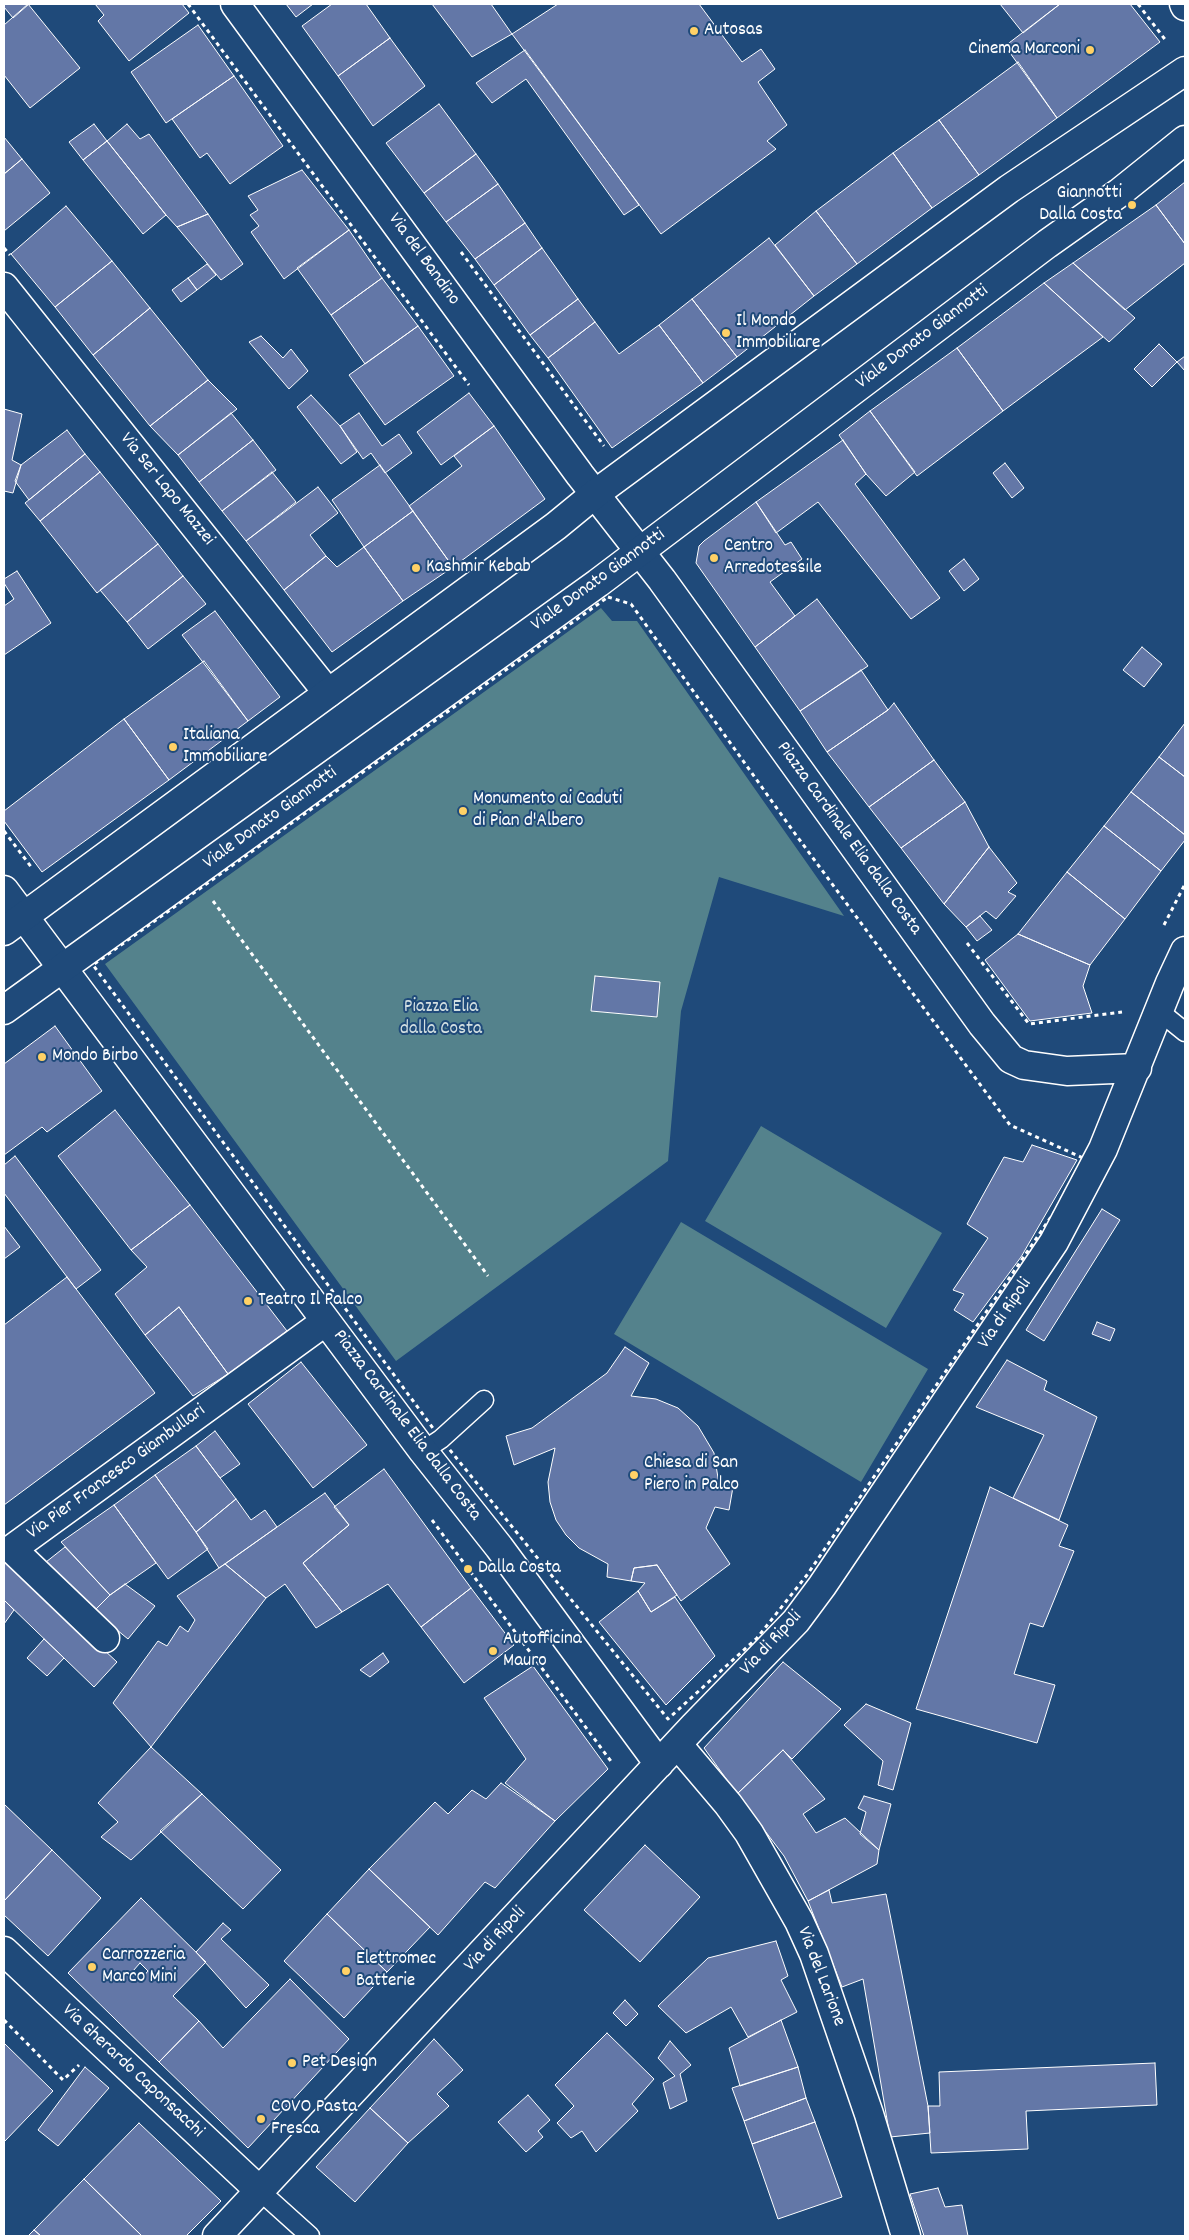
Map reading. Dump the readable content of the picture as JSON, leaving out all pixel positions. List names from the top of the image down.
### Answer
{
  "streets": {
    "street": [
      "Via del Bandino",
      "Viale Donato Giannotti",
      "Via Ser Lapo Mazzei",
      "Piazza Cardinale Elia dalla Costa",
      "Via di Ripoli",
      "Via Pier Francesco Giambullari",
      "Via del Larione",
      "Via Gherardo Caponsacchi"
    ]
  },
  "crossings": [
    ["Via del Bandino", "Piazza Cardinale Elia dalla Costa"],
    ["Viale Donato Giannotti", "Piazza Cardinale Elia dalla Costa"],
    ["Piazza Cardinale Elia dalla Costa", "Via di Ripoli"],
    ["Piazza Cardinale Elia dalla Costa", "Via Pier Francesco Giambullari"],
    ["Via di Ripoli", "Via del Larione"],
    ["Via di Ripoli", "Via Gherardo Caponsacchi"]
  ],
  "parks": ["Piazza Elia dalla Costa"],
  "places": [
    "Autosas",
    "Cinema Marconi",
    "Giannotti Dalla Costa",
    "Il Mondo Immobiliare",
    "Centro Arredotessile",
    "Kashmir Kebab",
    "Italiana Immobiliare",
    "Monumento ai Caduti di Pian d'Albero",
    "Mondo Birbo",
    "Teatro Il Palco",
    "Chiesa di San Piero in Palco",
    "Dalla Costa",
    "Autofficina Mauro",
    "Carrozzeria Marco Mini",
    "Elettromec Batterie",
    "Pet Design",
    "COVO Pasta Fresca"
  ]
}
